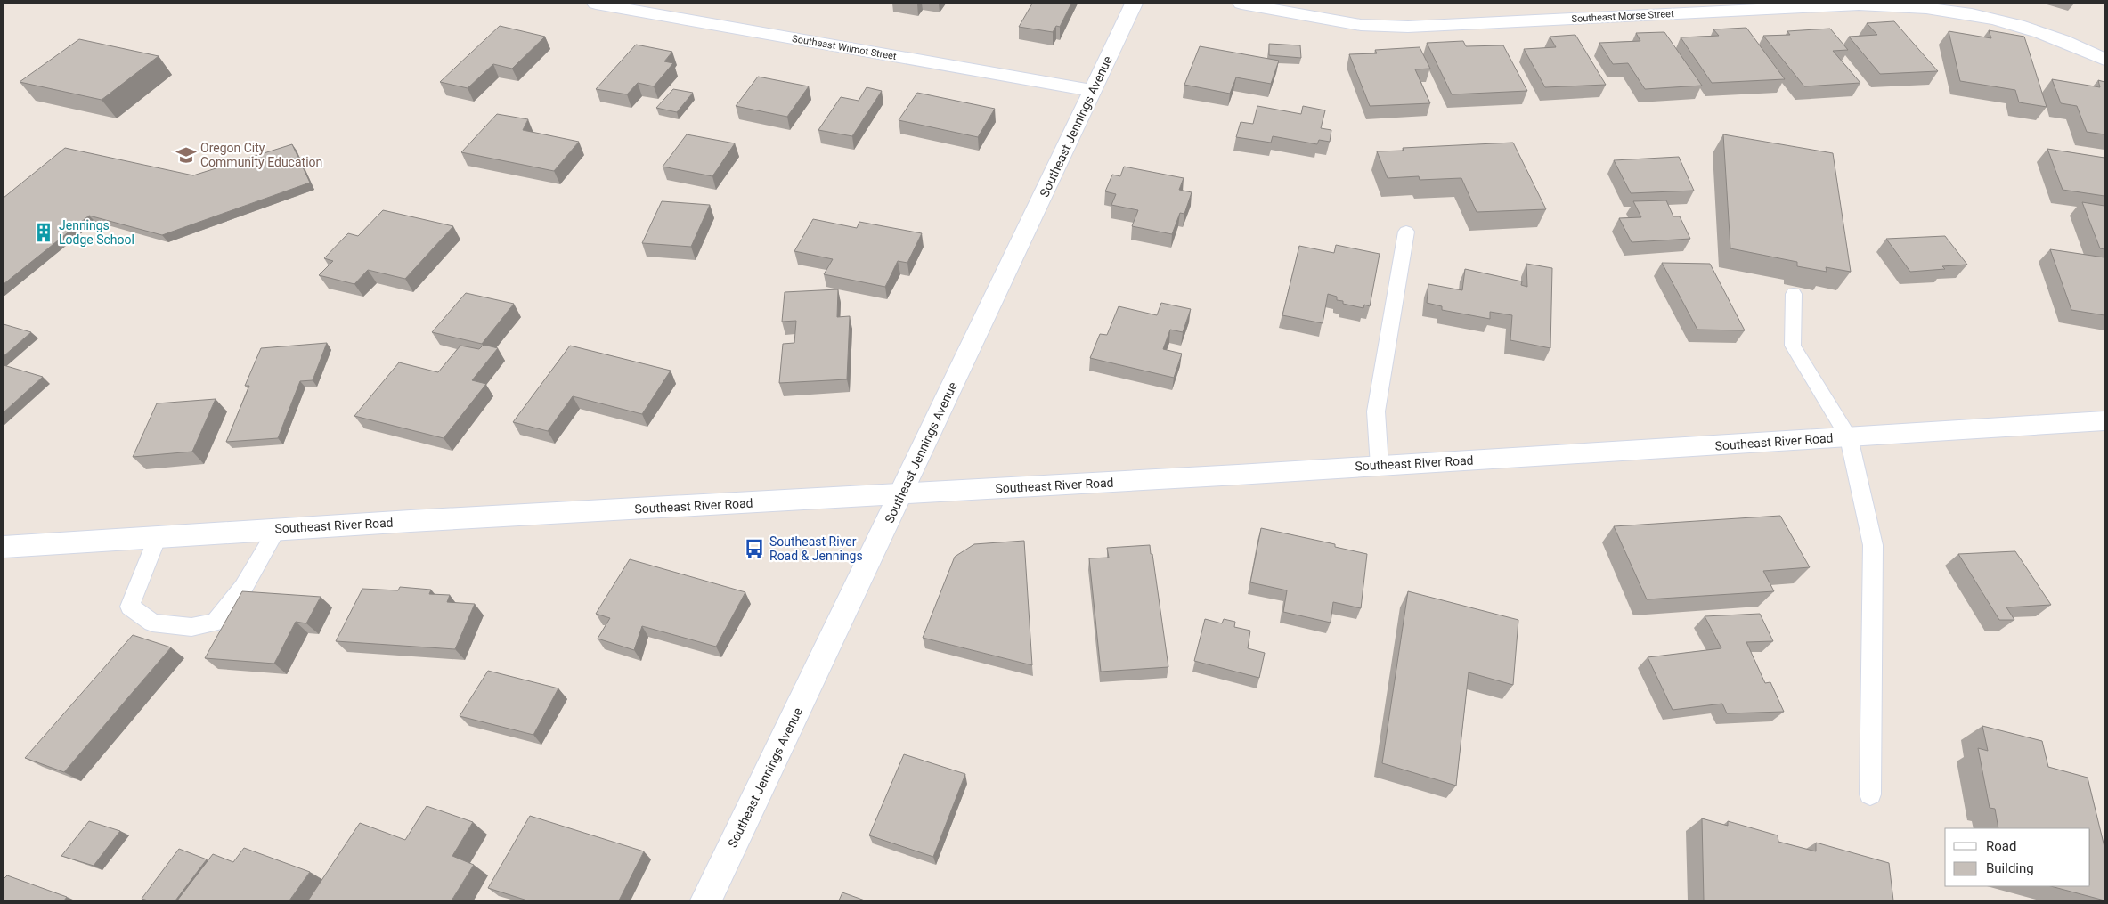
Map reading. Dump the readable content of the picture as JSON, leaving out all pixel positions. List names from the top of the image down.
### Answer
{
  "streets": {
    "street": [
      "Southeast Morse Street",
      "Southeast Wilmot Street",
      "Southeast Jennings Avenue",
      "Southeast River Road"
    ]
  },
  "crossings": [
    ["Southeast Wilmot Street", "Southeast Jennings Avenue"],
    ["Southeast Jennings Avenue", "Southeast River Road"]
  ],
  "places": {
    "school or university": ["Oregon City Community Education"],
    "building": ["Jennings Lodge School"],
    "bus stop": ["Southeast River Road & Jennings"]
  },
  "legend": ["Road", "Building"]
}
